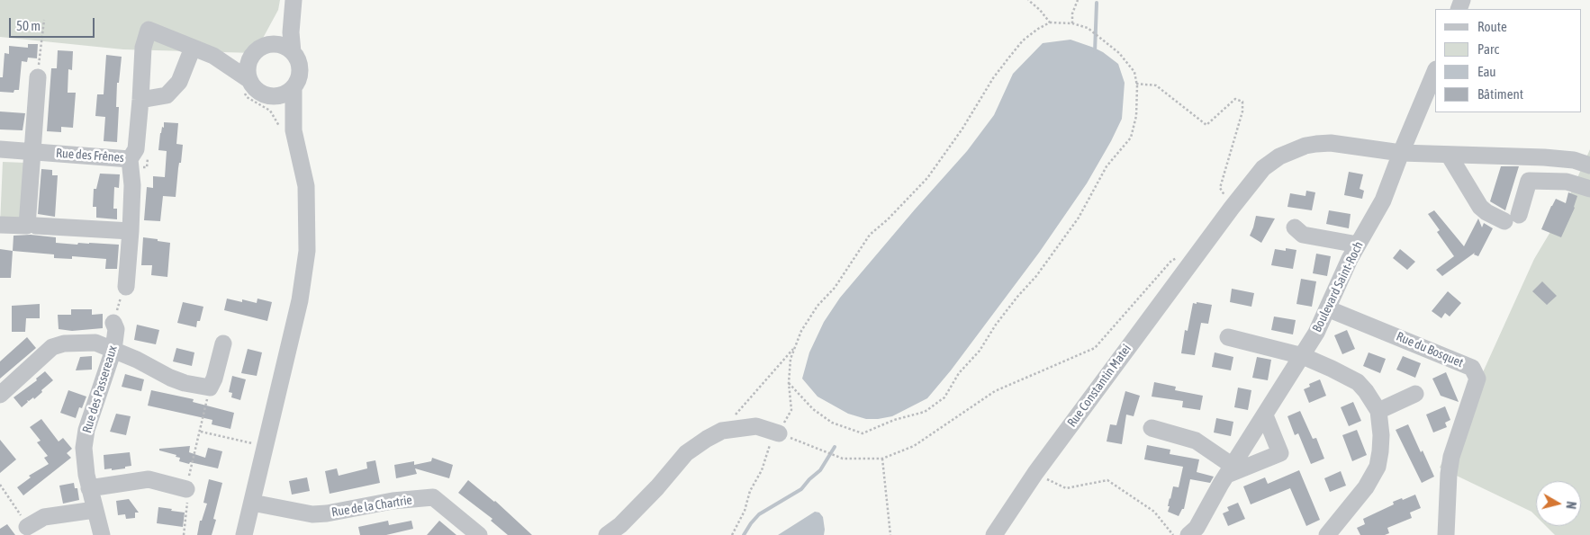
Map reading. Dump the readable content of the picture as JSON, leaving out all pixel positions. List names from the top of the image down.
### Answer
{
  "streets": {
    "street": [
      "Rue des Frênes",
      "Boulevard Saint-Roch",
      "Rue du Bosquet",
      "Rue Constantin Matei",
      "Rue des Passereaux",
      "Rue de la Chartrie"
    ]
  },
  "crossings": [
    ["Boulevard Saint-Roch", "Rue du Bosquet"],
    ["Boulevard Saint-Roch", "Rue Constantin Matei"]
  ],
  "legend": [
    "Route",
    "Parc",
    "Eau",
    "Bâtiment"
  ],
  "scale_bar": "50 m",
  "north": "right"
}
